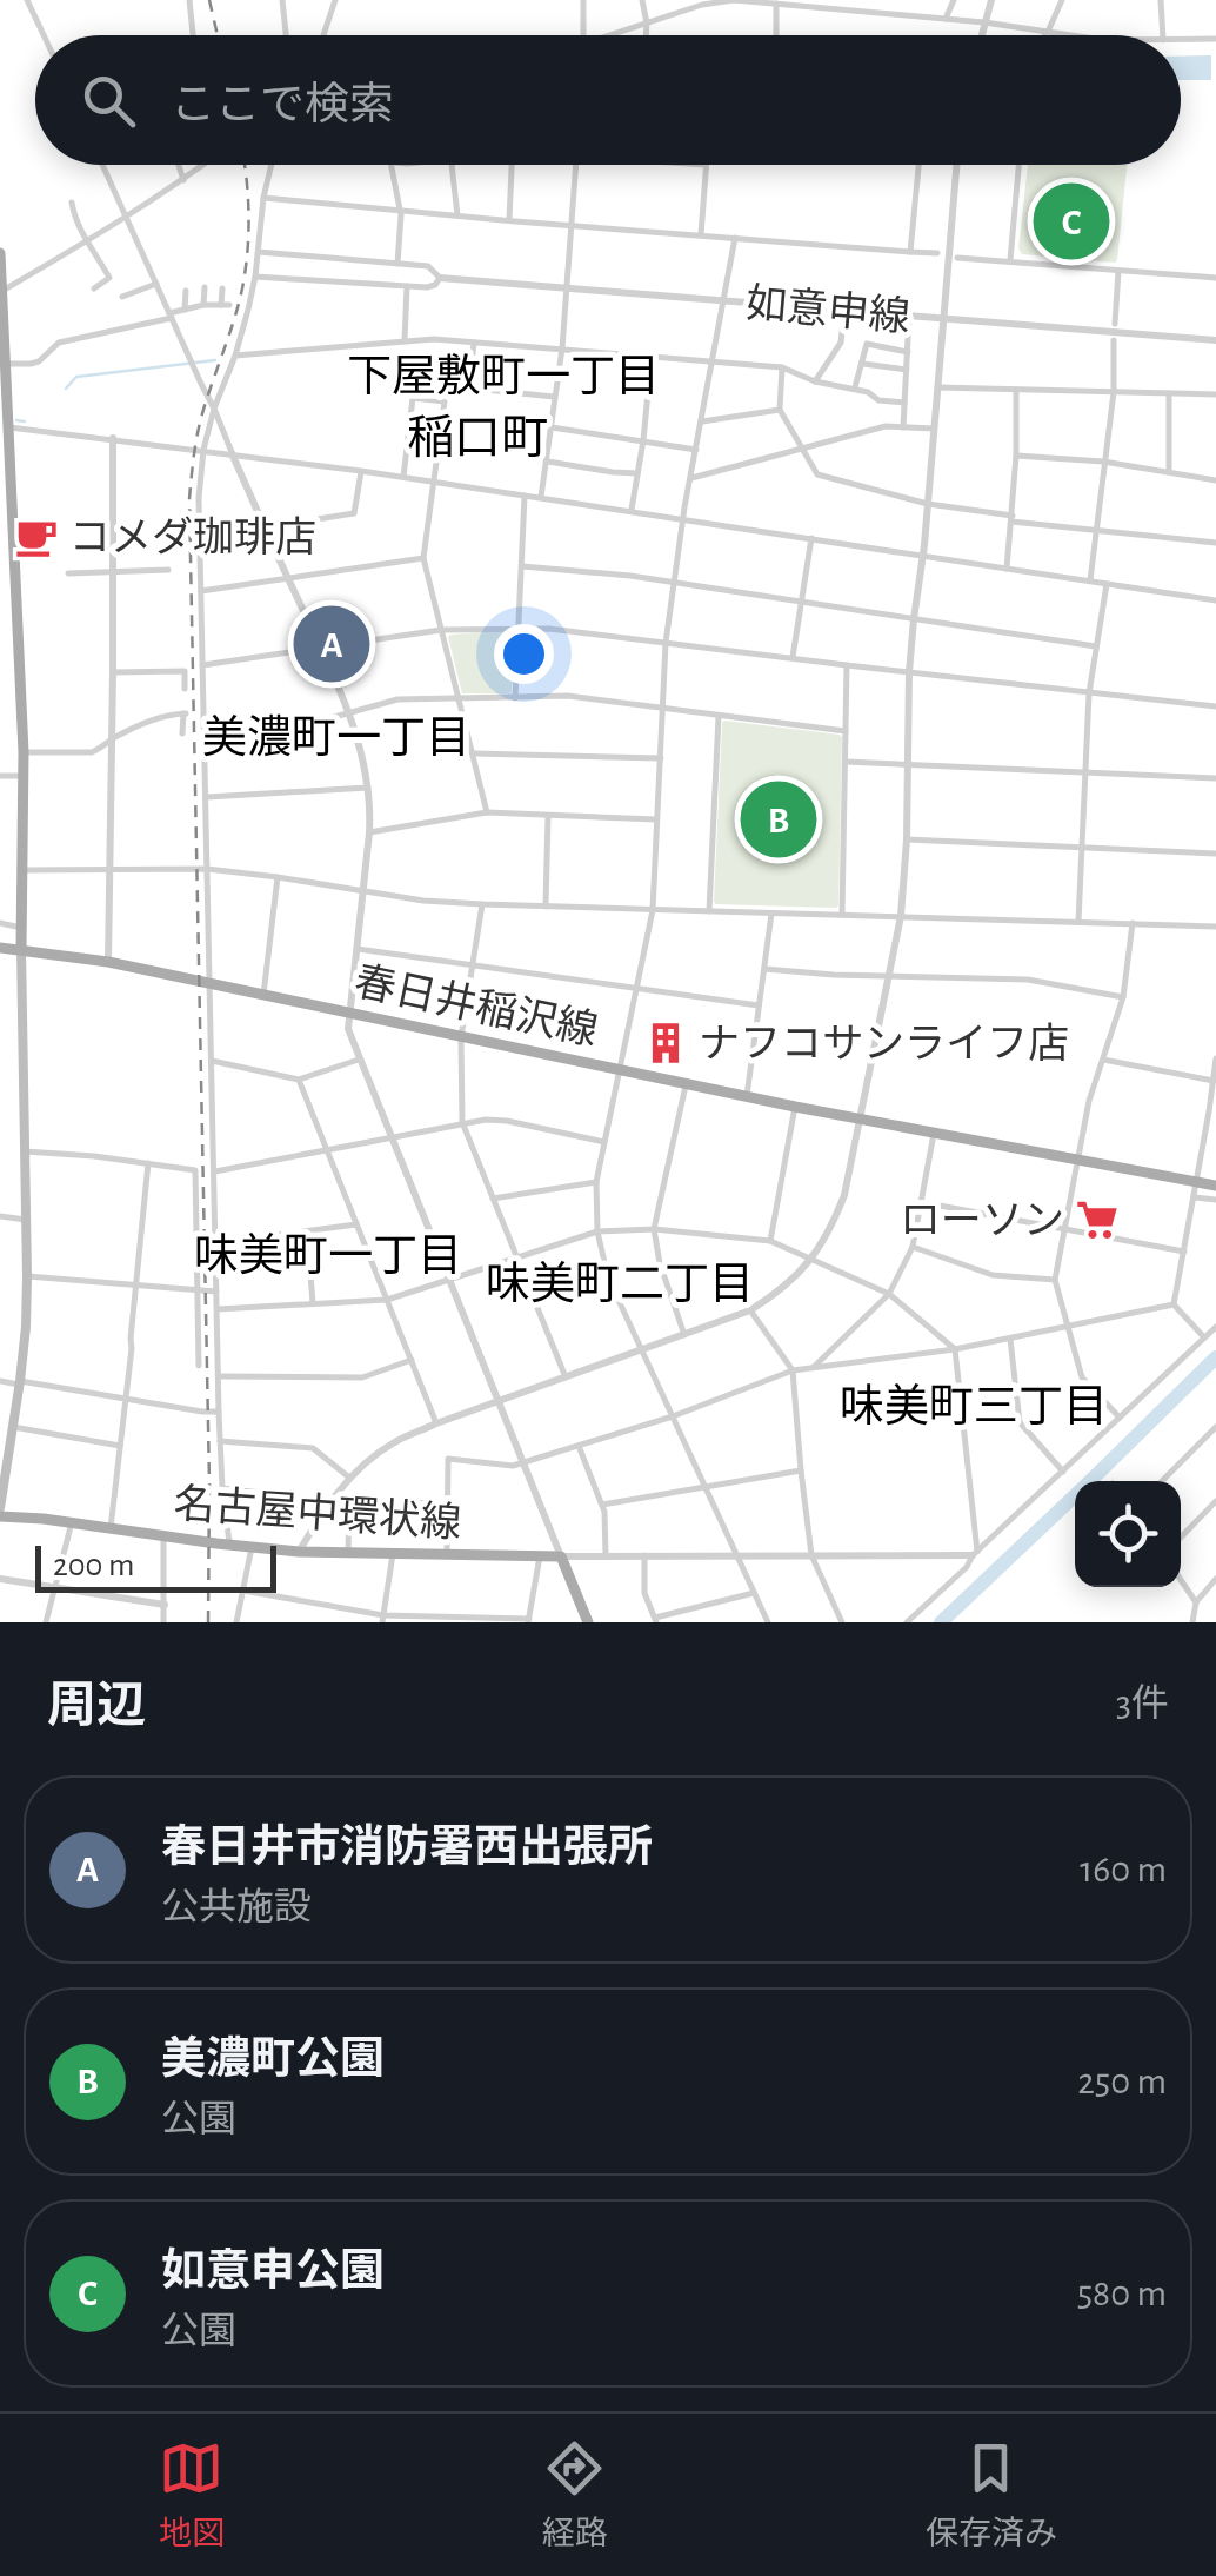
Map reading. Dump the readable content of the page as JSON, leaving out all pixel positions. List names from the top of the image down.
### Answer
{
  "streets": {
    "main road": ["春日井稲沢線", "名古屋中環状線"],
    "street": ["如意申線"]
  },
  "districts": [
    "下屋敷町一丁目",
    "稲口町",
    "美濃町一丁目",
    "味美町一丁目",
    "味美町二丁目",
    "味美町三丁目"
  ],
  "places": {
    "cafe": ["コメダ珈琲店"],
    "building": ["ナフコサンライフ店"],
    "supermarket": ["ローソン"]
  },
  "scale_bar": "200 m",
  "page": {
    "search": "ここで検索",
    "pins": ["C", "A", "B"],
    "scale": "200 m",
    "heading": ["周辺", "3件"],
    "list": [
      {
        "mark": "A",
        "name": "春日井市消防署西出張所",
        "note": "公共施設",
        "value": "160 m"
      },
      {
        "mark": "B",
        "name": "美濃町公園",
        "note": "公園",
        "value": "250 m"
      },
      {
        "mark": "C",
        "name": "如意申公園",
        "note": "公園",
        "value": "580 m"
      }
    ],
    "nav": ["地図", "経路", "保存済み"]
  }
}
